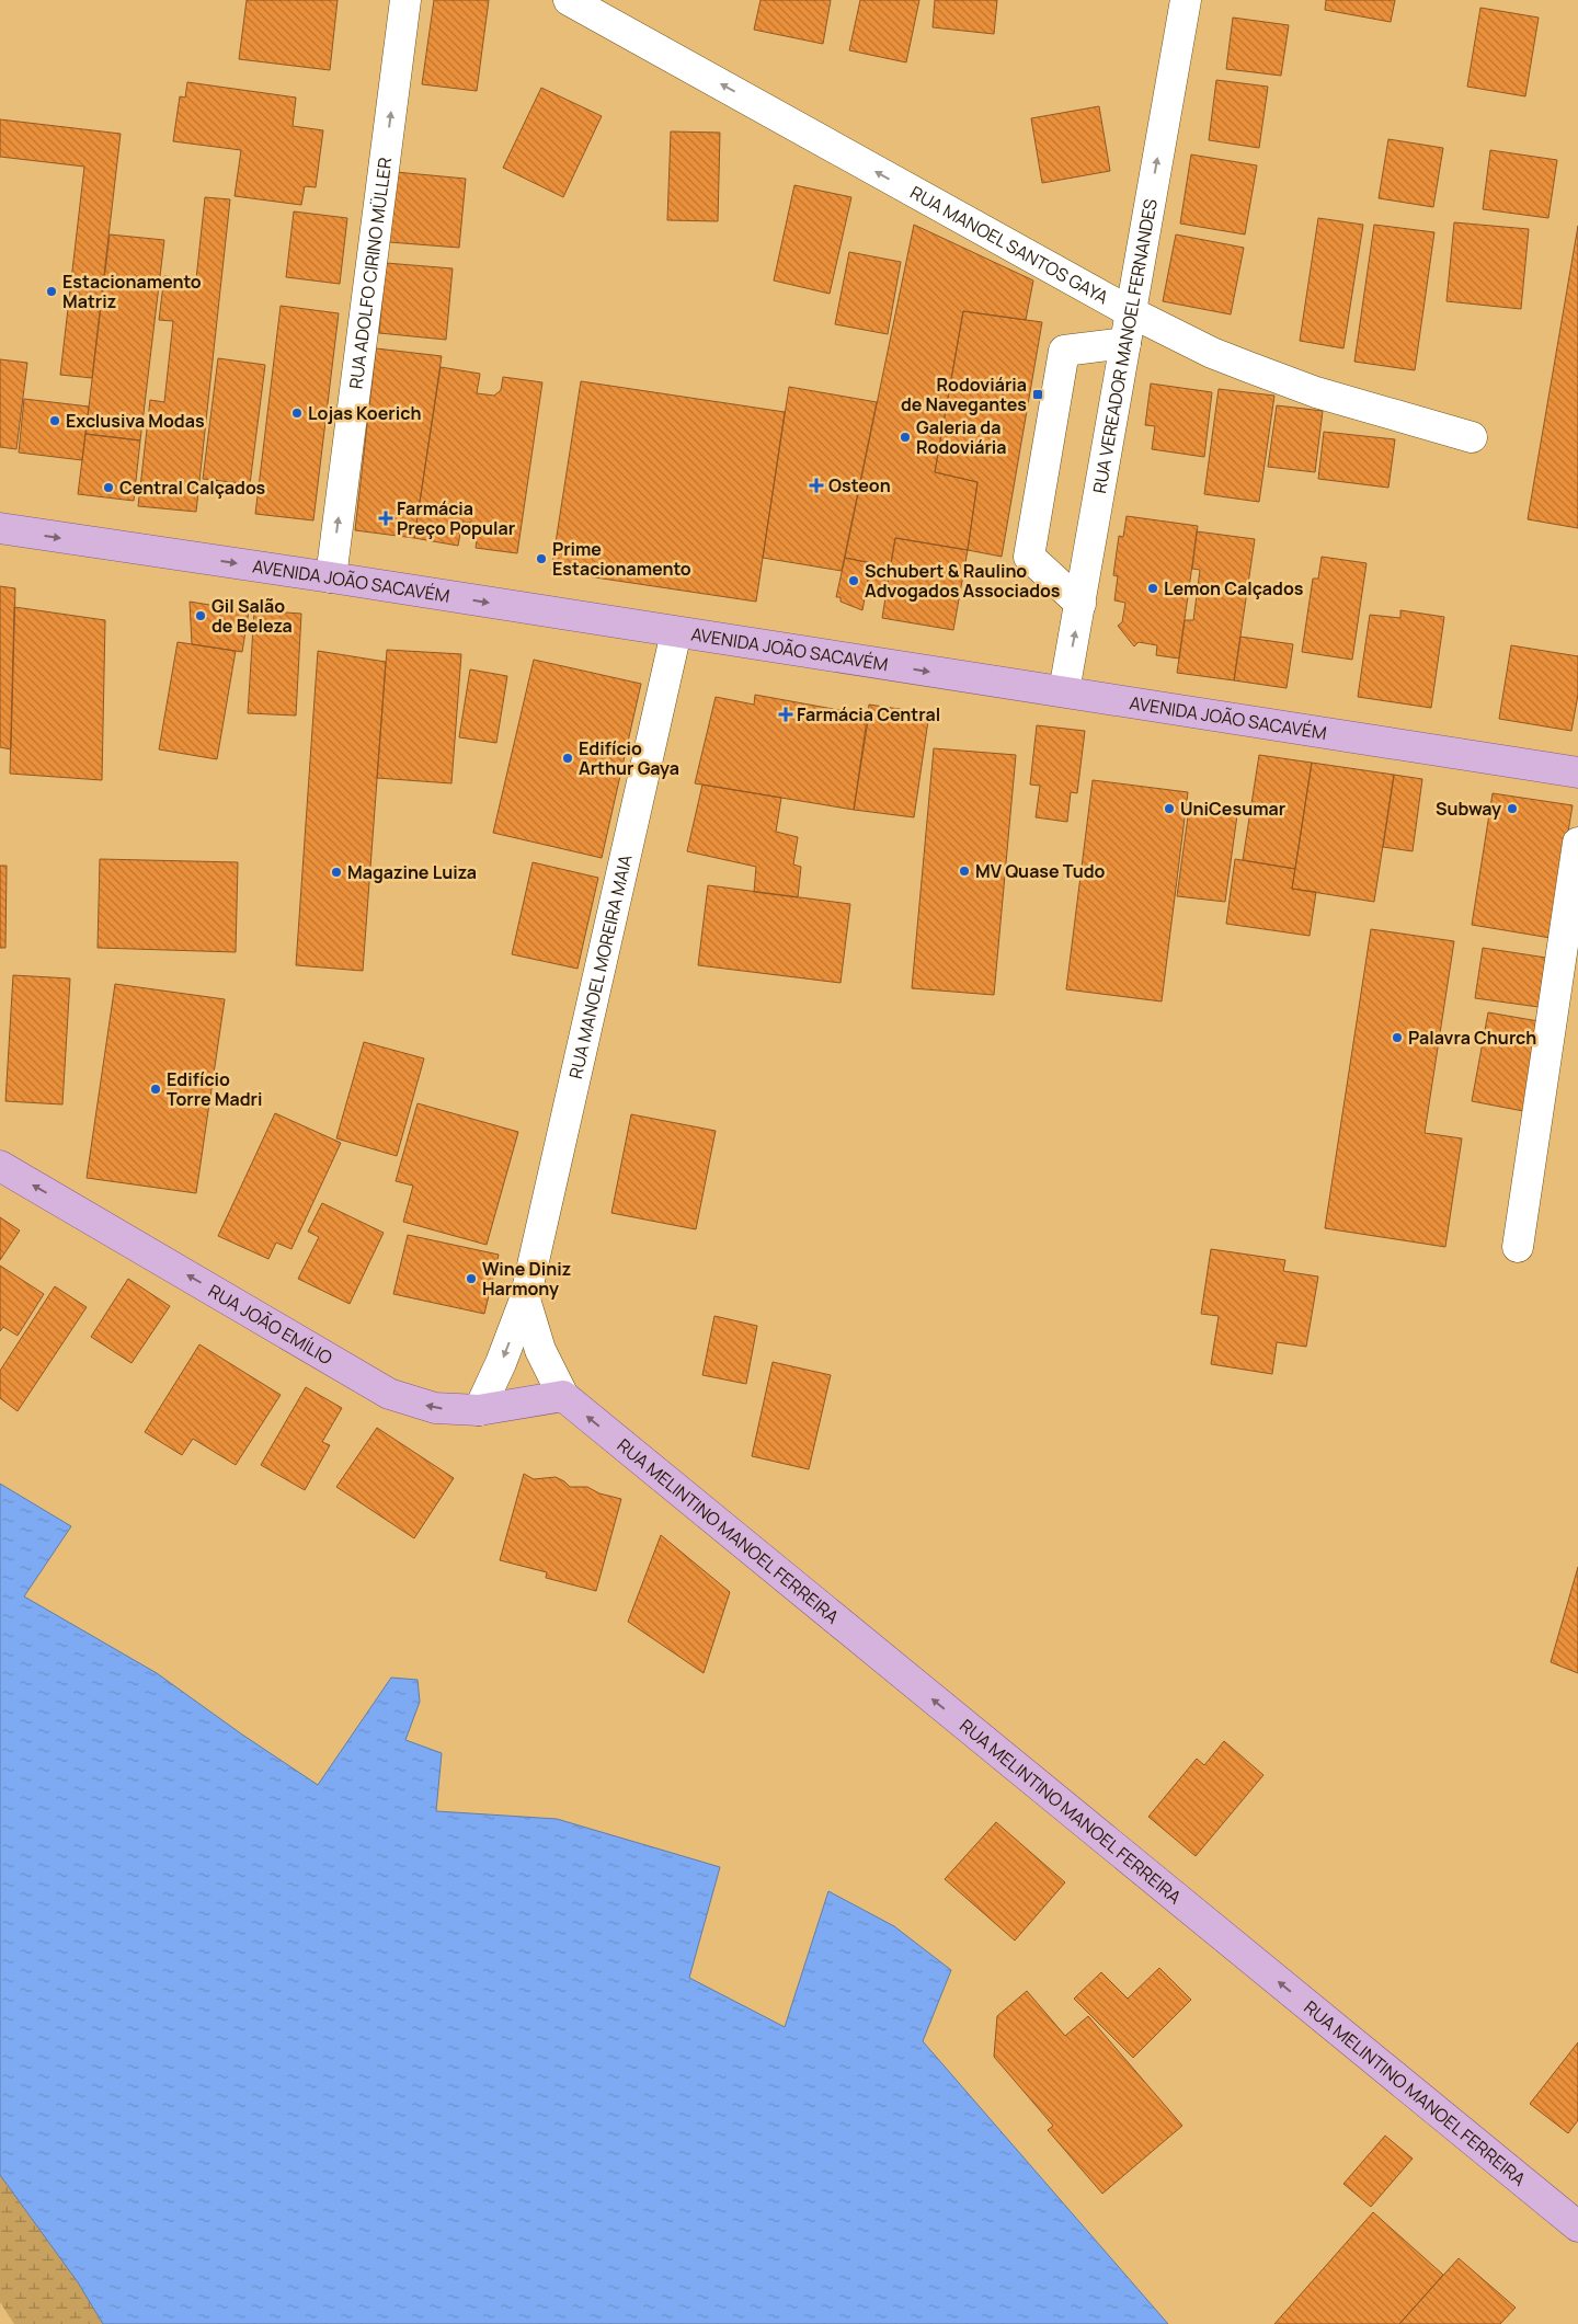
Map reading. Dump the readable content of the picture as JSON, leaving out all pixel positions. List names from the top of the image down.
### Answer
{
  "streets": {
    "main road": ["AVENIDA JOÃO SACAVÉM", "RUA JOÃO EMÍLIO", "RUA MELINTINO MANOEL FERREIRA"],
    "street": [
      "RUA MANOEL SANTOS GAYA",
      "RUA ADOLFO CIRINO MÜLLER",
      "RUA VEREADOR MANOEL FERNANDES",
      "RUA MANOEL MOREIRA MAIA"
    ]
  },
  "crossings": [
    ["RUA MANOEL SANTOS GAYA", "RUA VEREADOR MANOEL FERNANDES"],
    ["RUA ADOLFO CIRINO MÜLLER", "AVENIDA JOÃO SACAVÉM"],
    ["RUA VEREADOR MANOEL FERNANDES", "AVENIDA JOÃO SACAVÉM"],
    ["AVENIDA JOÃO SACAVÉM", "RUA MANOEL MOREIRA MAIA"],
    ["RUA MANOEL MOREIRA MAIA", "RUA JOÃO EMÍLIO"],
    ["RUA MANOEL MOREIRA MAIA", "RUA MELINTINO MANOEL FERREIRA"],
    ["RUA JOÃO EMÍLIO", "RUA MELINTINO MANOEL FERREIRA"]
  ],
  "one_way": [
    "RUA MANOEL SANTOS GAYA",
    "RUA ADOLFO CIRINO MÜLLER",
    "RUA VEREADOR MANOEL FERNANDES",
    "AVENIDA JOÃO SACAVÉM",
    "RUA JOÃO EMÍLIO",
    "RUA MELINTINO MANOEL FERREIRA"
  ],
  "places": {
    "other": [
      "Estacionamento Matriz",
      "Lojas Koerich",
      "Exclusiva Modas",
      "Galeria da Rodoviária",
      "Central Calçados",
      "Prime Estacionamento",
      "Schubert & Raulino Advogados Associados",
      "Lemon Calçados",
      "Gil Salão de Beleza",
      "Edifício Arthur Gaya",
      "UniCesumar",
      "Subway",
      "MV Quase Tudo",
      "Magazine Luiza",
      "Palavra Church",
      "Edifício Torre Madri",
      "Wine Diniz Harmony"
    ],
    "transit": ["Rodoviária de Navegantes"],
    "health": ["Osteon", "Farmácia Preço Popular", "Farmácia Central"]
  }
}
